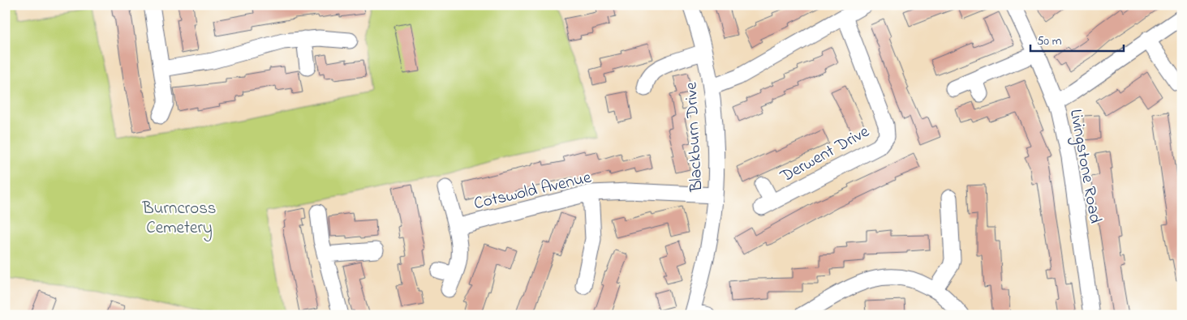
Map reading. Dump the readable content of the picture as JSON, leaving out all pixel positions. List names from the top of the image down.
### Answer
{
  "streets": {
    "street": [
      "Blackburn Drive",
      "Derwent Drive",
      "Livingstone Road",
      "Cotswold Avenue"
    ]
  },
  "crossings": [
    ["Blackburn Drive", "Cotswold Avenue"]
  ],
  "parks": ["Burncross Cemetery"],
  "scale_bar": "50 m"
}
